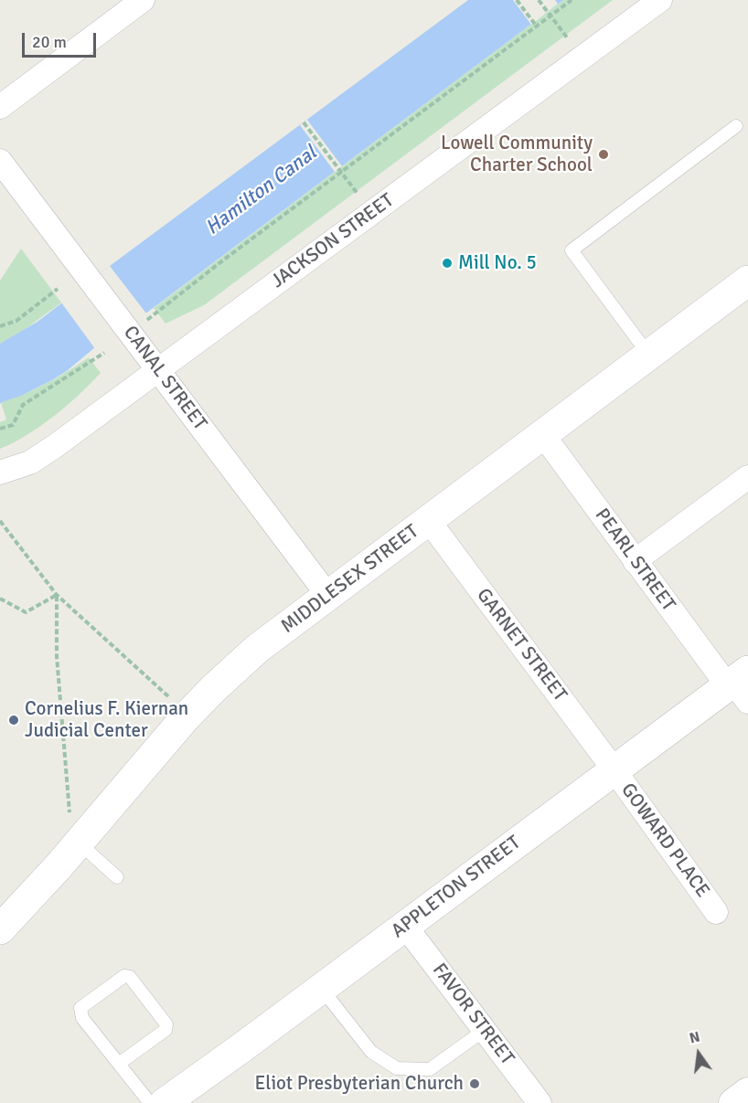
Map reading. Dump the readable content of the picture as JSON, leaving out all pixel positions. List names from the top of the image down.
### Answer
{
  "streets": {
    "main road": ["MIDDLESEX STREET", "APPLETON STREET"],
    "street": [
      "JACKSON STREET",
      "CANAL STREET",
      "PEARL STREET",
      "GARNET STREET",
      "GOWARD PLACE",
      "FAVOR STREET"
    ]
  },
  "crossings": [
    ["JACKSON STREET", "CANAL STREET"],
    ["CANAL STREET", "MIDDLESEX STREET"],
    ["PEARL STREET", "MIDDLESEX STREET"],
    ["PEARL STREET", "APPLETON STREET"],
    ["MIDDLESEX STREET", "GARNET STREET"],
    ["GARNET STREET", "GOWARD PLACE"],
    ["GARNET STREET", "APPLETON STREET"],
    ["GOWARD PLACE", "APPLETON STREET"],
    ["APPLETON STREET", "FAVOR STREET"]
  ],
  "water": ["Hamilton Canal"],
  "places": [
    "Lowell Community Charter School",
    "Mill No. 5",
    "Cornelius F. Kiernan Judicial Center",
    "Eliot Presbyterian Church"
  ],
  "scale_bar": "20 m",
  "north": "top"
}
